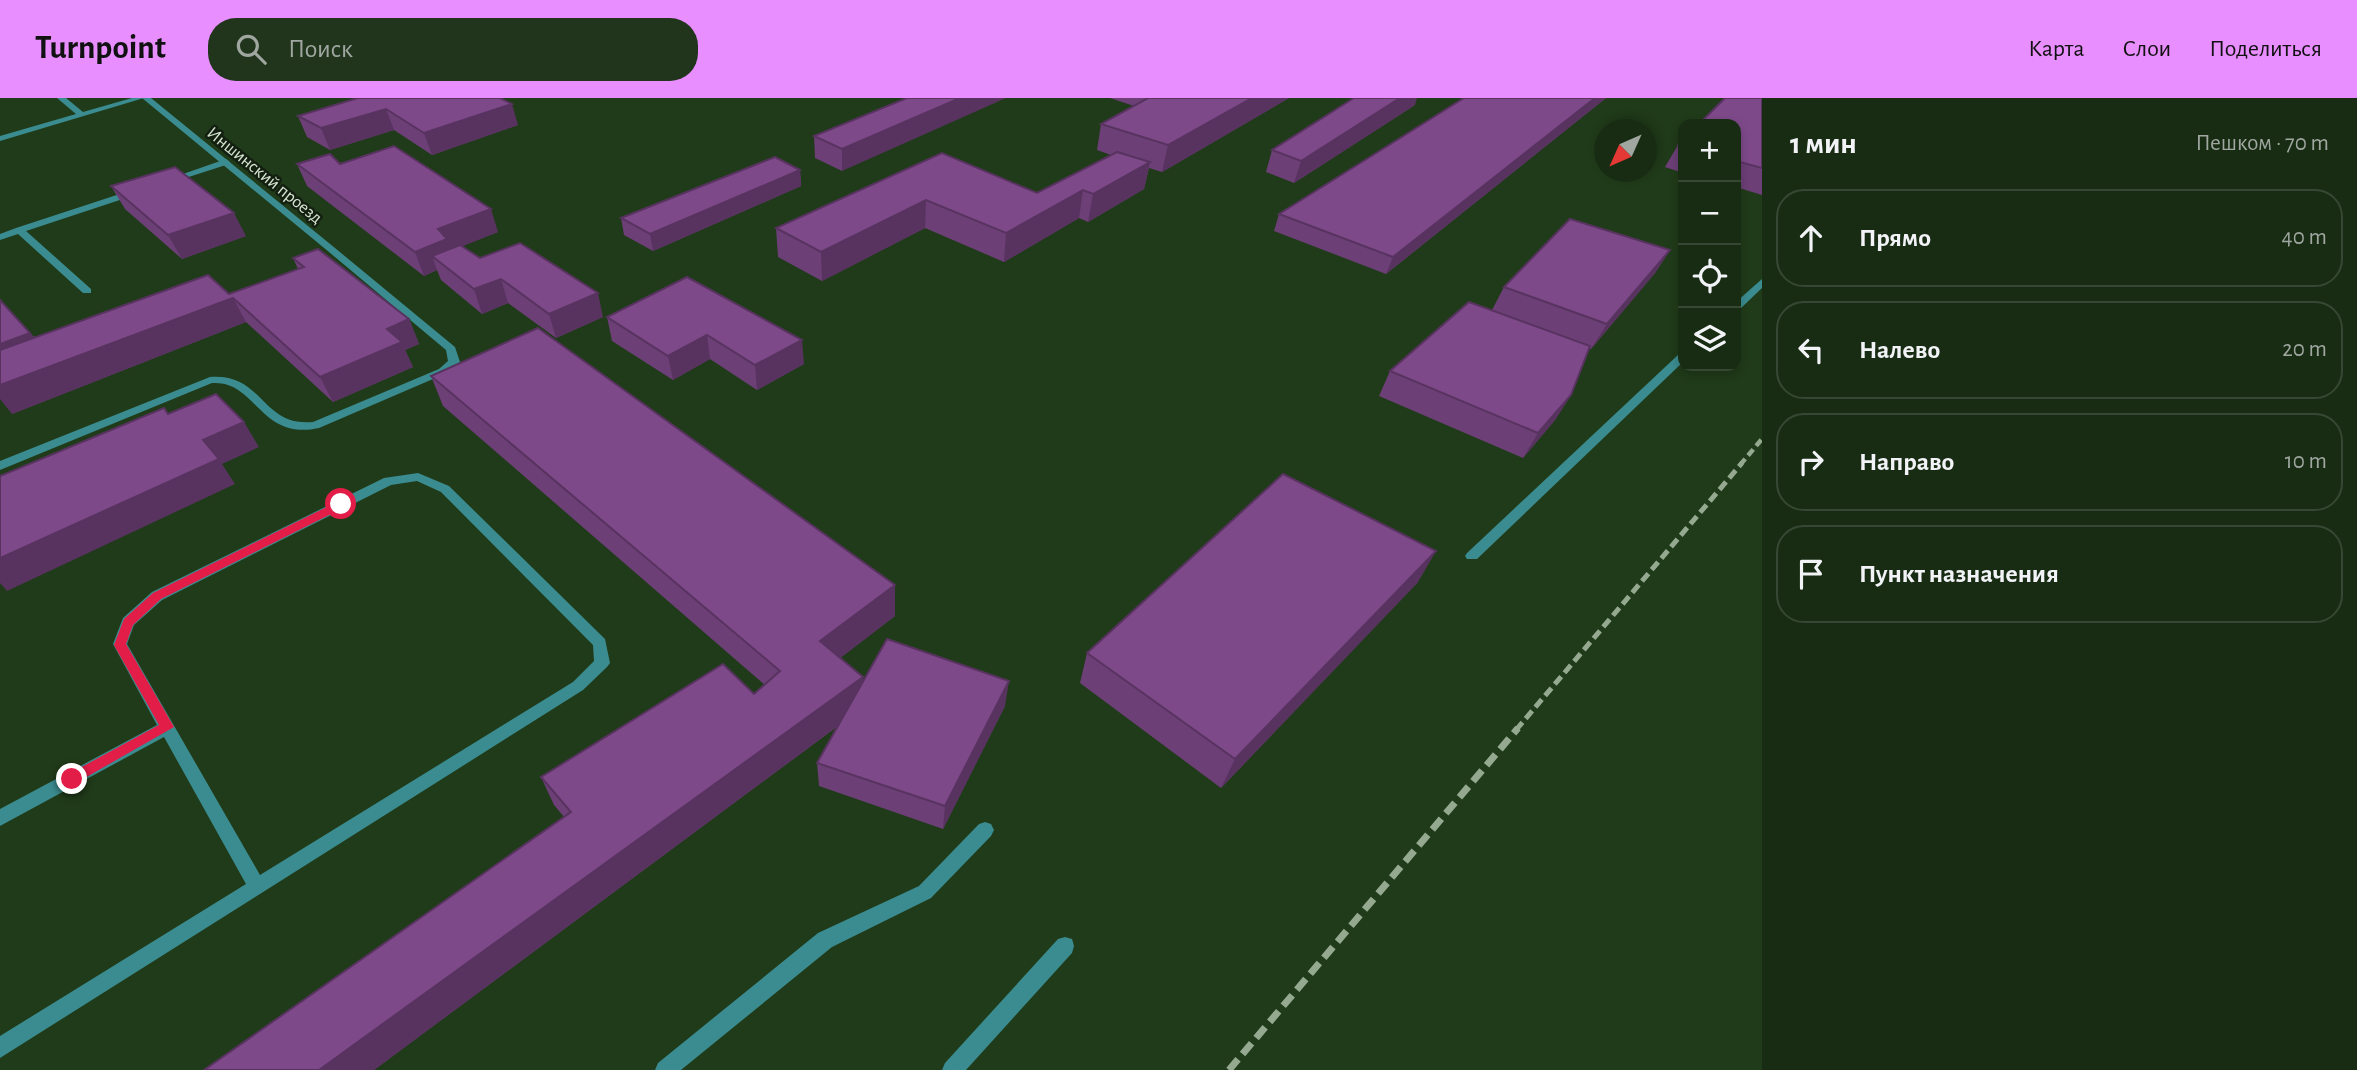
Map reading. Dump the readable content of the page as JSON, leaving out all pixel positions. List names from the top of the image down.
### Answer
{
  "streets": {
    "street": ["Иншинский проезд"]
  },
  "north": "bottom left",
  "page": {
    "header": "Turnpoint",
    "search": "Поиск",
    "nav": ["Карта", "Слои", "Поделиться"],
    "heading": ["1 мин", "Пешком · 70 m"],
    "map_buttons": ["+", "−"],
    "list": [
      ["Прямо", "40 m"],
      ["Налево", "20 m"],
      ["Направо", "10 m"],
      "Пункт назначения"
    ]
  }
}
